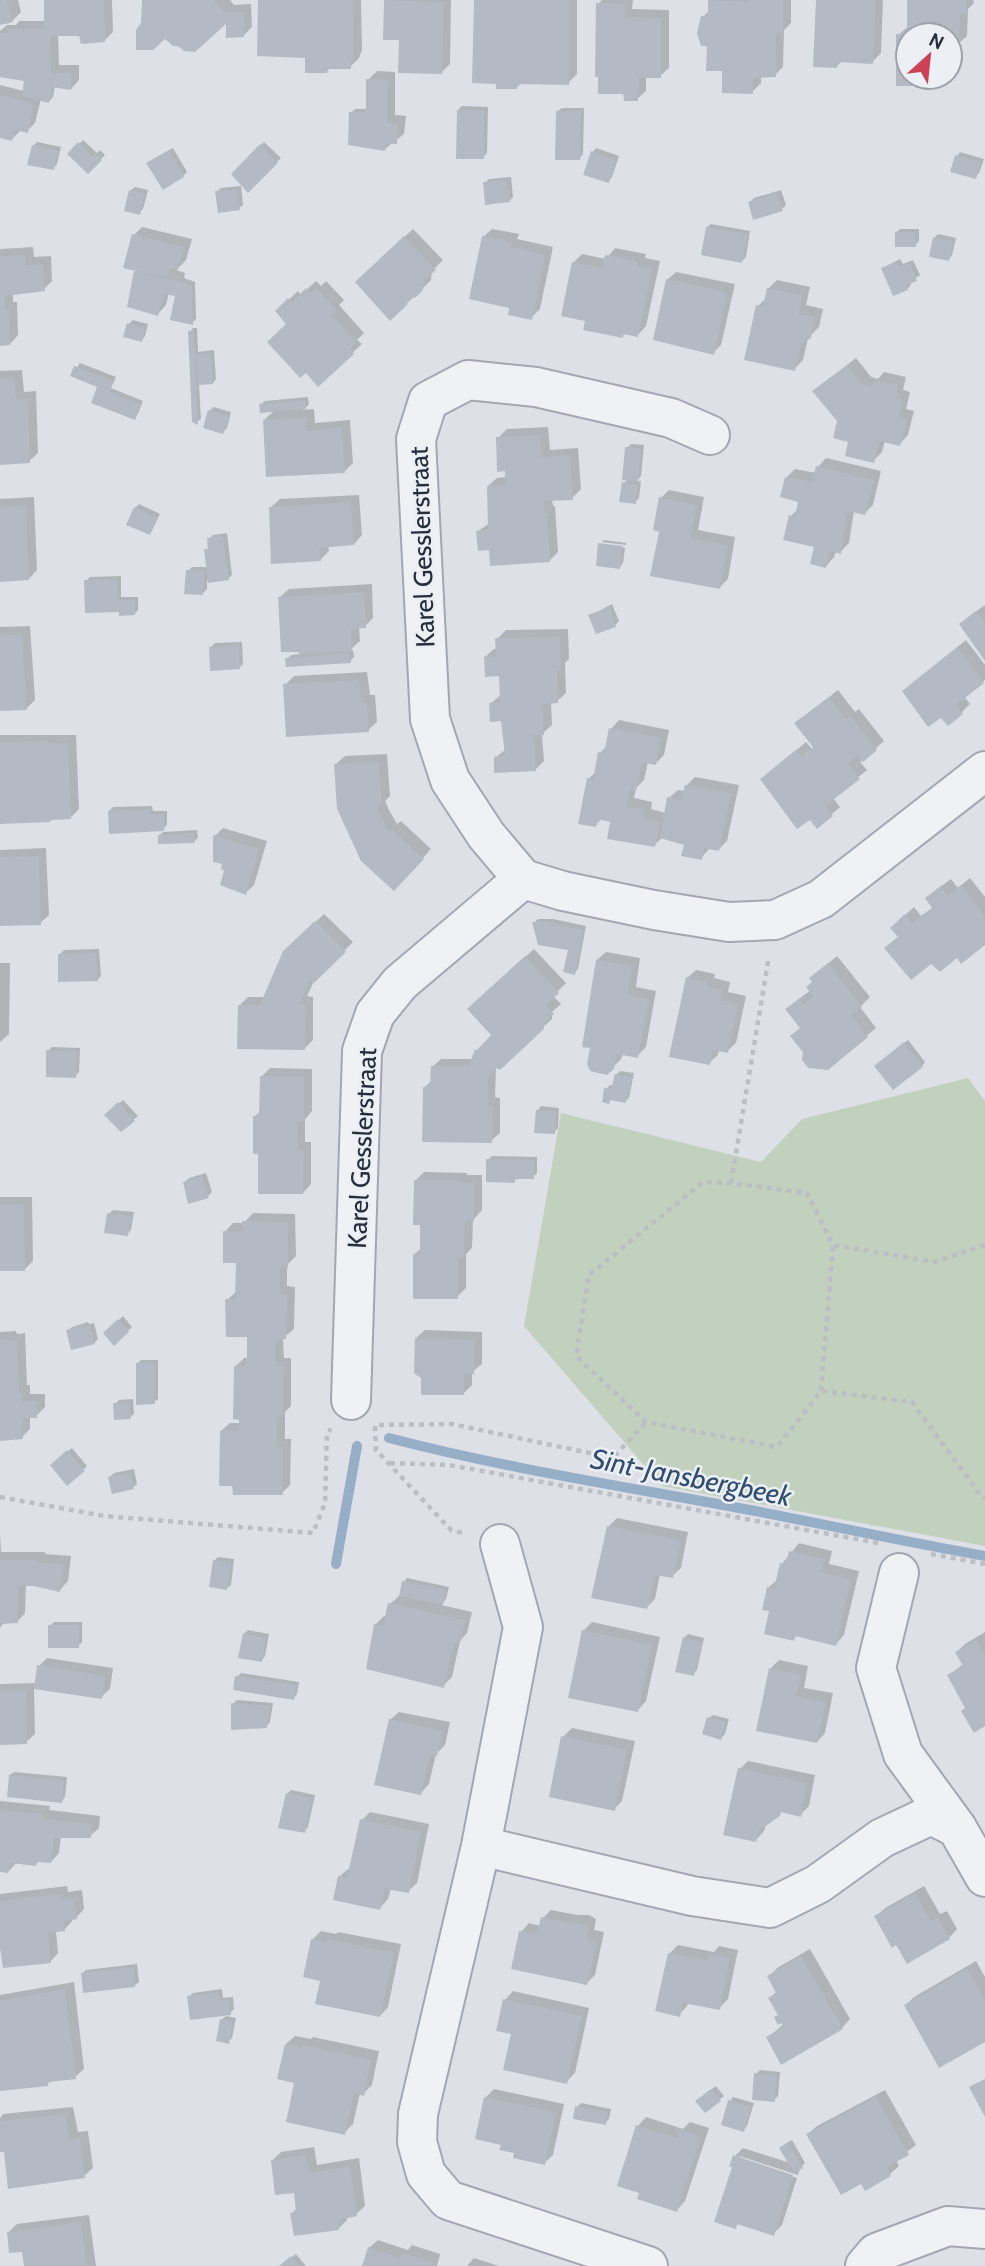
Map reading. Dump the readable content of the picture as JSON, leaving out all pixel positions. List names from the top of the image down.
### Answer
{
  "streets": {
    "street": ["Karel Gesslerstraat"]
  },
  "water": ["Sint-Jansbergbeek"],
  "north": "top right"
}
